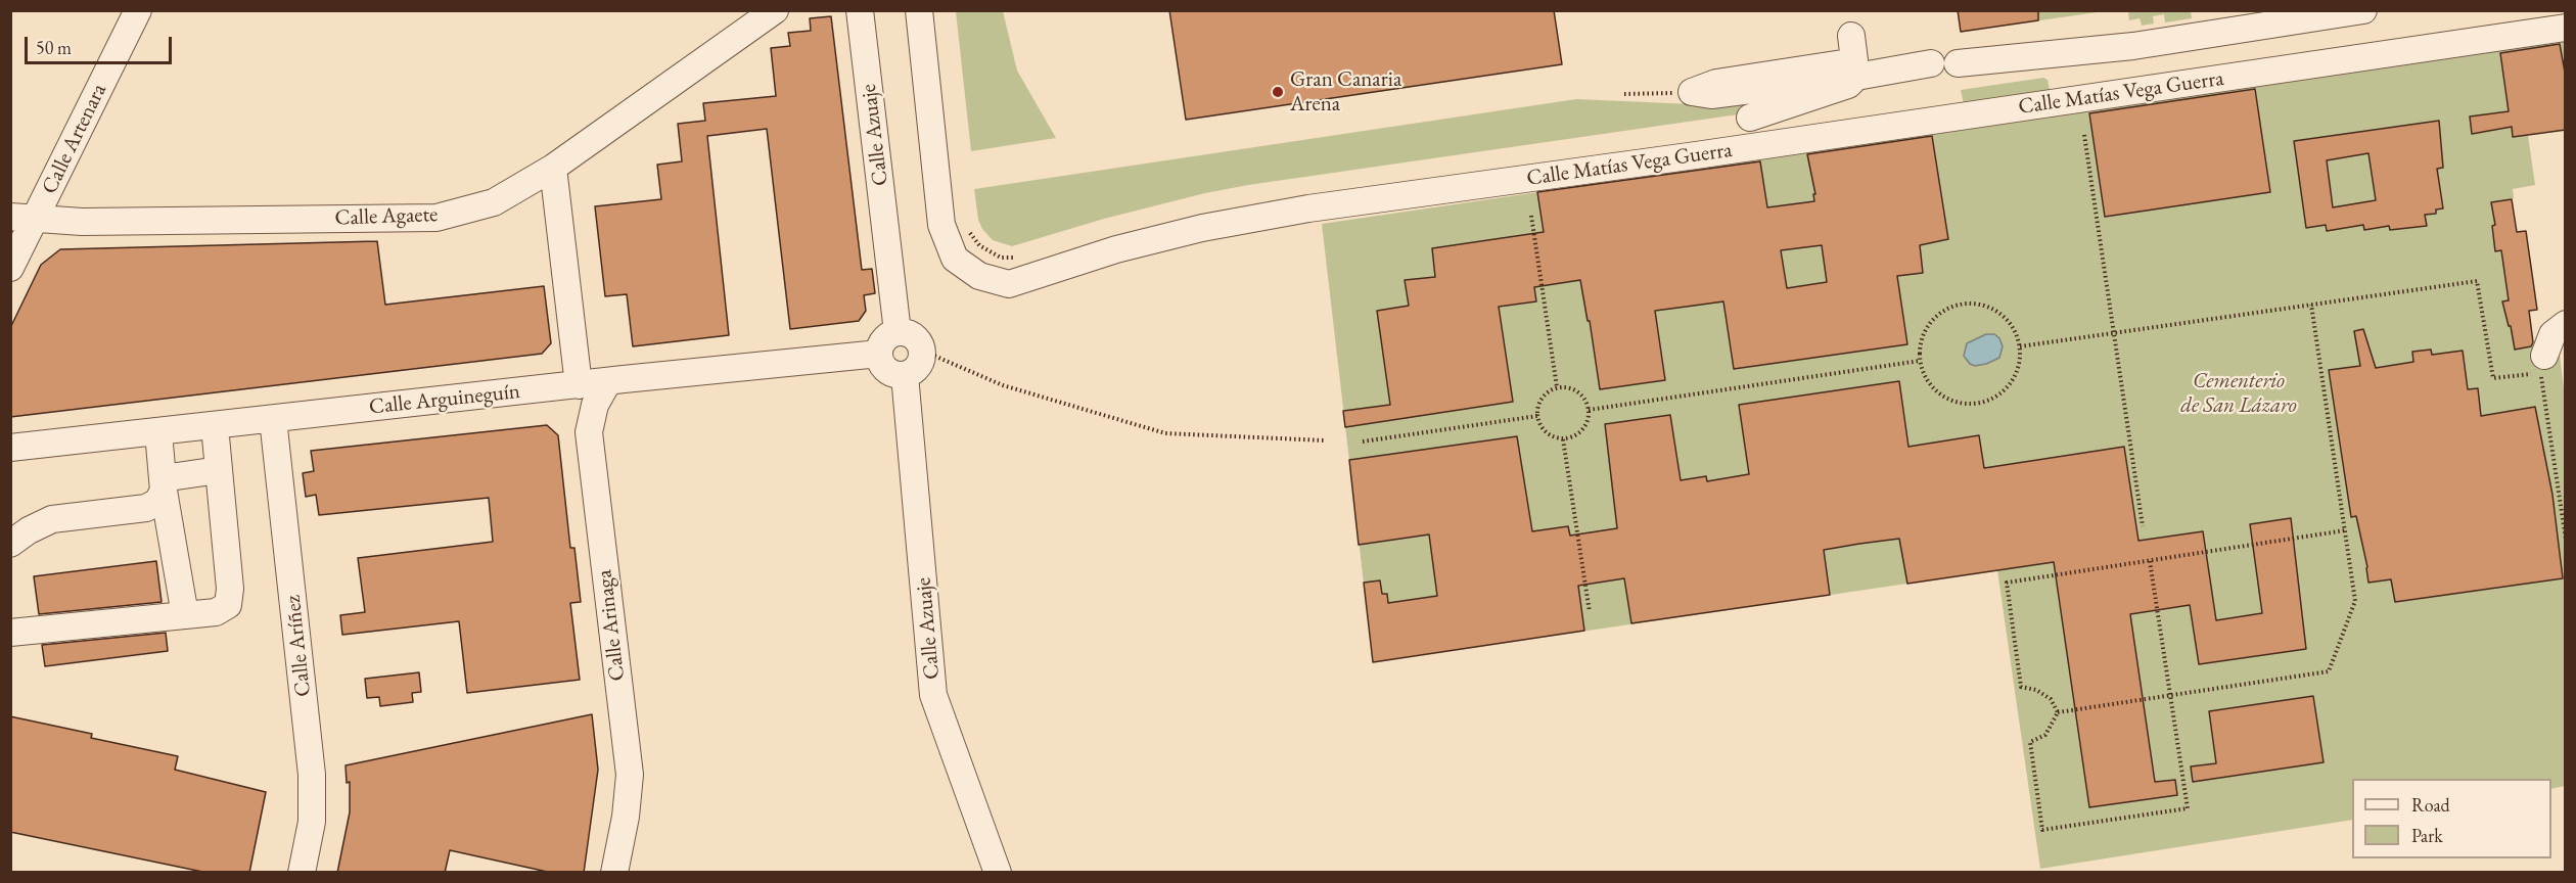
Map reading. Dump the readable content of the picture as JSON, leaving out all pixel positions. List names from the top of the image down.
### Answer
{
  "streets": {
    "street": [
      "Calle Matías Vega Guerra",
      "Calle Azuaje",
      "Calle Artenara",
      "Calle Agaete",
      "Calle Arguineguín",
      "Calle Arinaga",
      "Calle Aríñez"
    ]
  },
  "crossings": [
    ["Calle Azuaje", "Calle Arguineguín"],
    ["Calle Artenara", "Calle Agaete"],
    ["Calle Arguineguín", "Calle Arinaga"],
    ["Calle Arguineguín", "Calle Aríñez"]
  ],
  "parks": ["Cementerio de San Lázaro"],
  "places": ["Gran Canaria Arena"],
  "legend": ["Road", "Park"],
  "scale_bar": "50 m"
}
